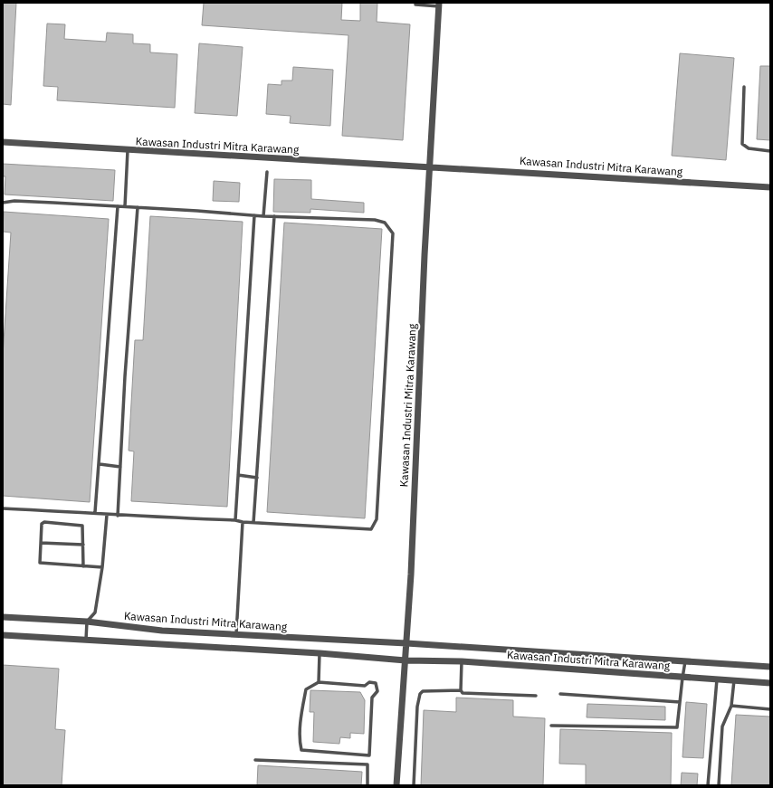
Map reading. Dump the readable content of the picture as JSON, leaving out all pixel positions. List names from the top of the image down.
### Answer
{
  "streets": {
    "street": ["Kawasan Industri Mitra Karawang"]
  }
}
